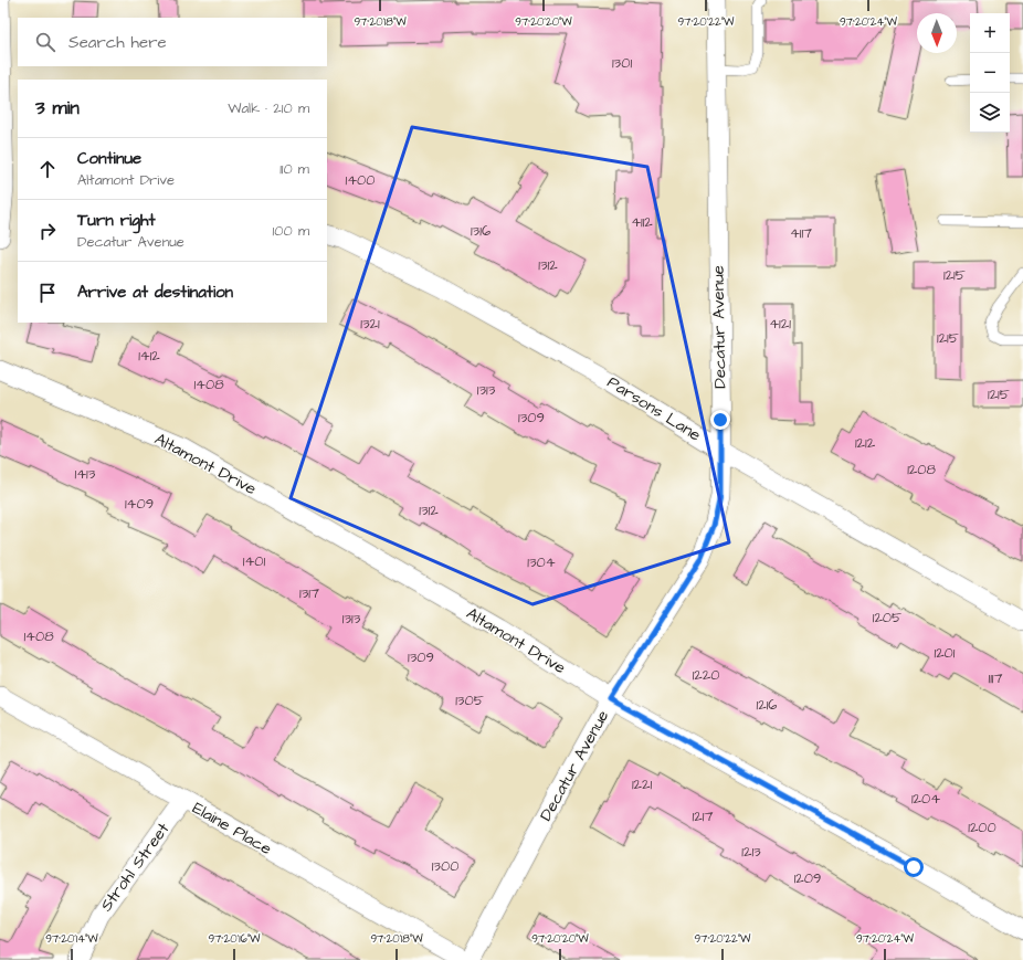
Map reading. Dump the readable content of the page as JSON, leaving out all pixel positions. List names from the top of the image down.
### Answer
{
  "streets": {
    "street": [
      "Decatur Avenue",
      "Parsons Lane",
      "Altamont Drive",
      "Elaine Place",
      "Strohl Street"
    ]
  },
  "crossings": [
    ["Decatur Avenue", "Parsons Lane"],
    ["Decatur Avenue", "Altamont Drive"],
    ["Elaine Place", "Strohl Street"]
  ],
  "house_numbers": [
    "1301",
    "1400",
    "4112",
    "1316",
    "4117",
    "1312",
    "1215",
    "1321",
    "4121",
    "1215",
    "1412",
    "1408",
    "1313",
    "1215",
    "1309",
    "1212",
    "1208",
    "1413",
    "1409",
    "1312",
    "1401",
    "1304",
    "1317",
    "1205",
    "1313",
    "1408",
    "1201",
    "1309",
    "1220",
    "1117",
    "1305",
    "1216",
    "1221",
    "1204",
    "1217",
    "1200",
    "1213",
    "1300",
    "1209"
  ],
  "north": "bottom",
  "page": {
    "map_buttons": ["+", "−"],
    "search": "Search here",
    "heading": ["3 min", "Walk · 210 m"],
    "list": [
      ["Continue", "Altamont Drive", "110 m"],
      ["Turn right", "Decatur Avenue", "100 m"],
      "Arrive at destination"
    ]
  },
  "coordinates": [
    "97°20'18\"W",
    "97°20'20\"W",
    "97°20'22\"W",
    "97°20'24\"W",
    "97°20'14\"W",
    "97°20'16\"W"
  ]
}
